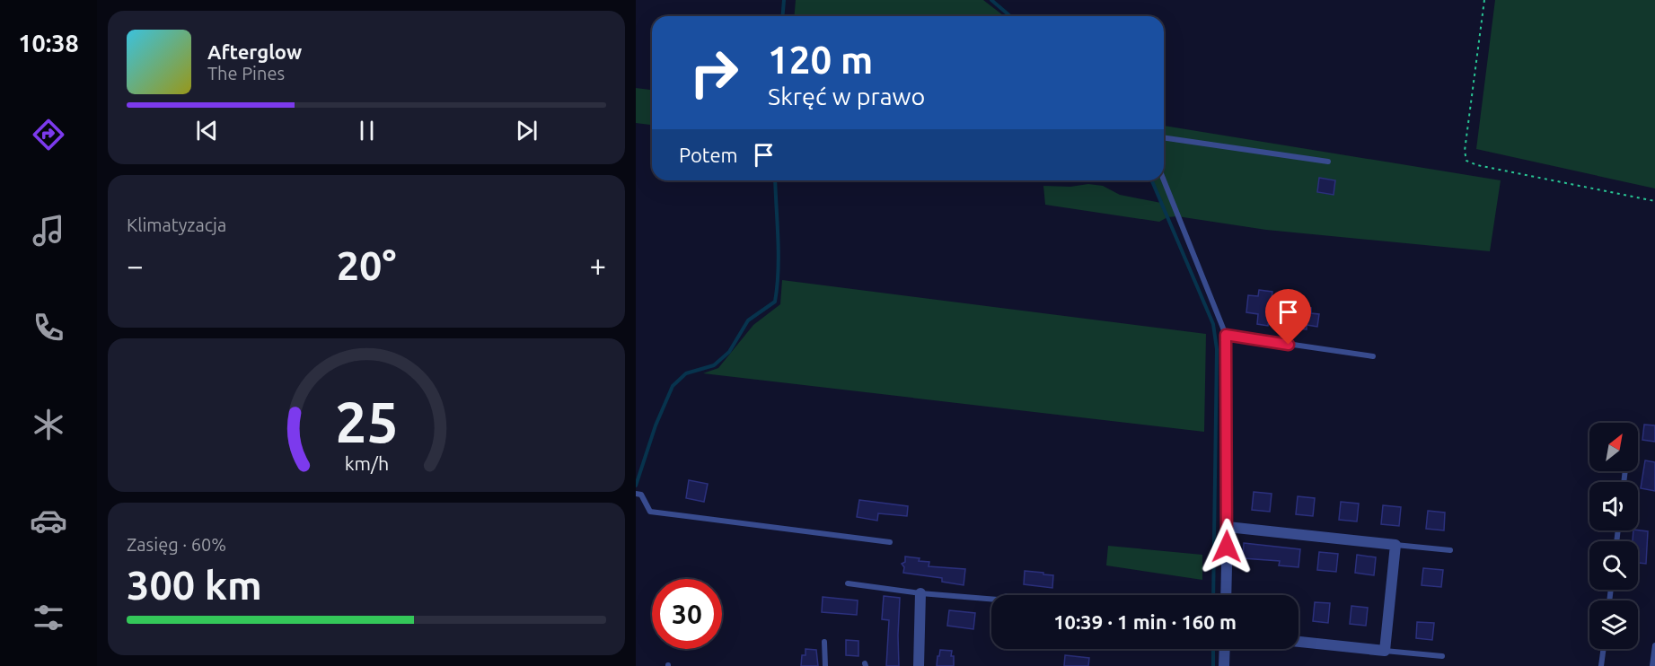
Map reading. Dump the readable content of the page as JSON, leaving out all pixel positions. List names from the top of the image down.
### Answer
{
  "north": "top right",
  "page": {
    "tabs": "10:38",
    "turn": ["120 m", "Skręć w prawo"],
    "song": ["Afterglow", "The Pines"],
    "then": "Potem",
    "tile": [
      "Klimatyzacja",
      ["Zasięg · 60%", "300 km"]
    ],
    "heat": ["−", "20°", "+"],
    "limit": "30",
    "trip": "10:39 · 1 min · 160 m",
    "gauge": ["25", "km/h"]
  }
}
